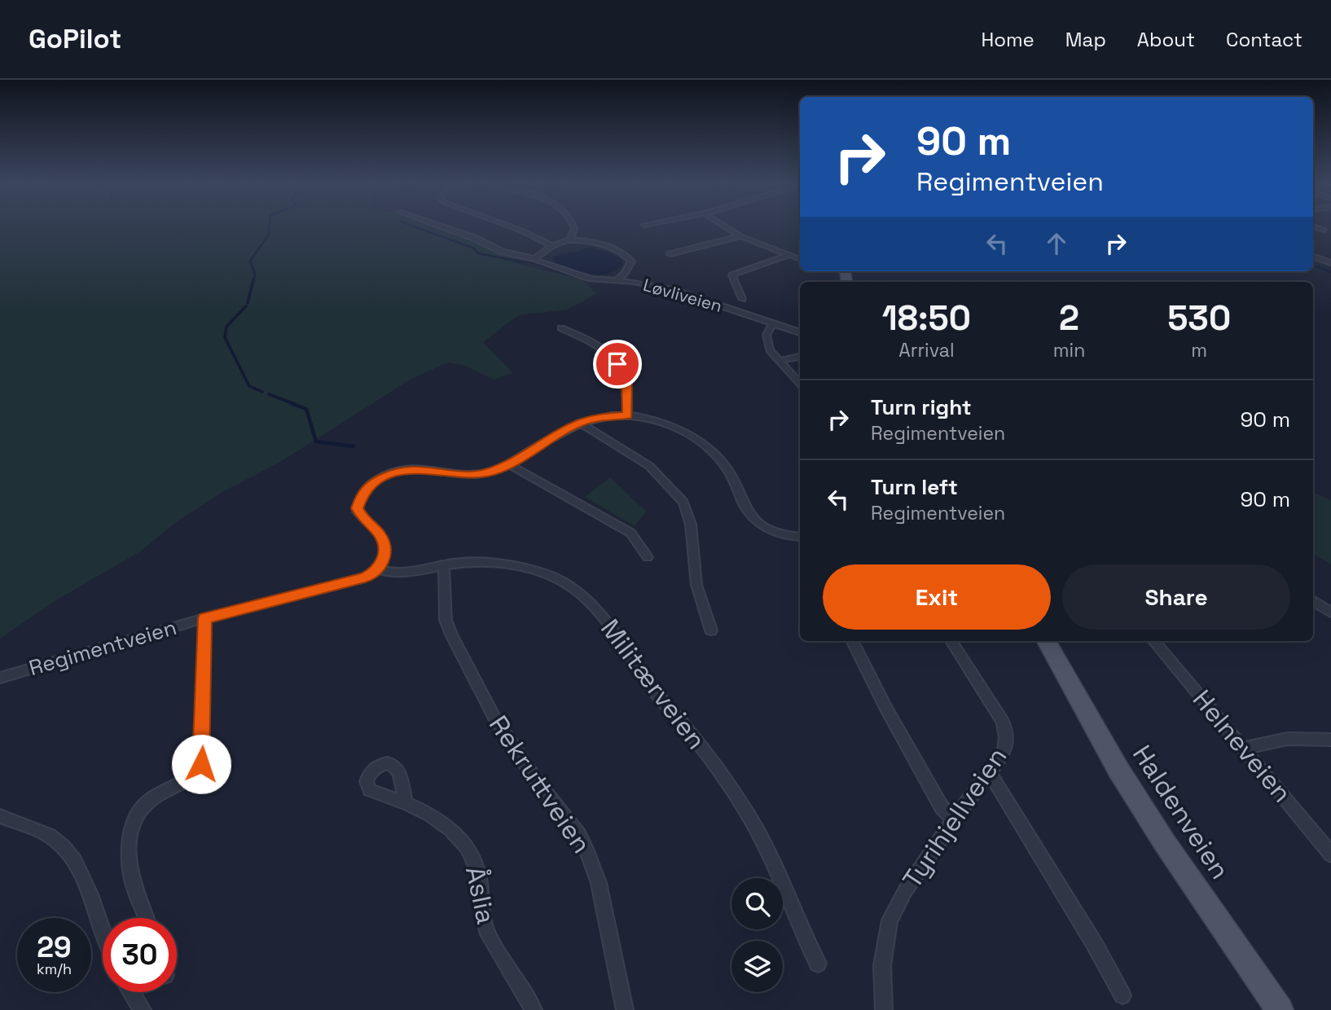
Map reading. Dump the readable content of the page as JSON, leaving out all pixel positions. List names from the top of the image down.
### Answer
{
  "streets": {
    "main road": ["Haldenveien"],
    "street": [
      "Løvliveien",
      "Regimentveien",
      "Militærveien",
      "Helneveien",
      "Rekruttveien",
      "Tyrihjellveien",
      "Åslia"
    ]
  },
  "crossings": [
    ["Regimentveien", "Militærveien"],
    ["Militærveien", "Rekruttveien"]
  ],
  "page": {
    "header": "GoPilot",
    "nav": [
      "Home",
      "Map",
      "About",
      "Contact"
    ],
    "turn": ["90 m", "Regimentveien"],
    "eta": [
      "18:50",
      "Arrival",
      "2",
      "min",
      "530",
      "m"
    ],
    "list": [
      {
        "name": "Turn right",
        "note": "Regimentveien",
        "value": "90 m"
      },
      {
        "name": "Turn left",
        "note": "Regimentveien",
        "value": "90 m"
      }
    ],
    "buttons": ["Exit", "Share"],
    "speed": "29 km/h",
    "limit": "30"
  }
}
